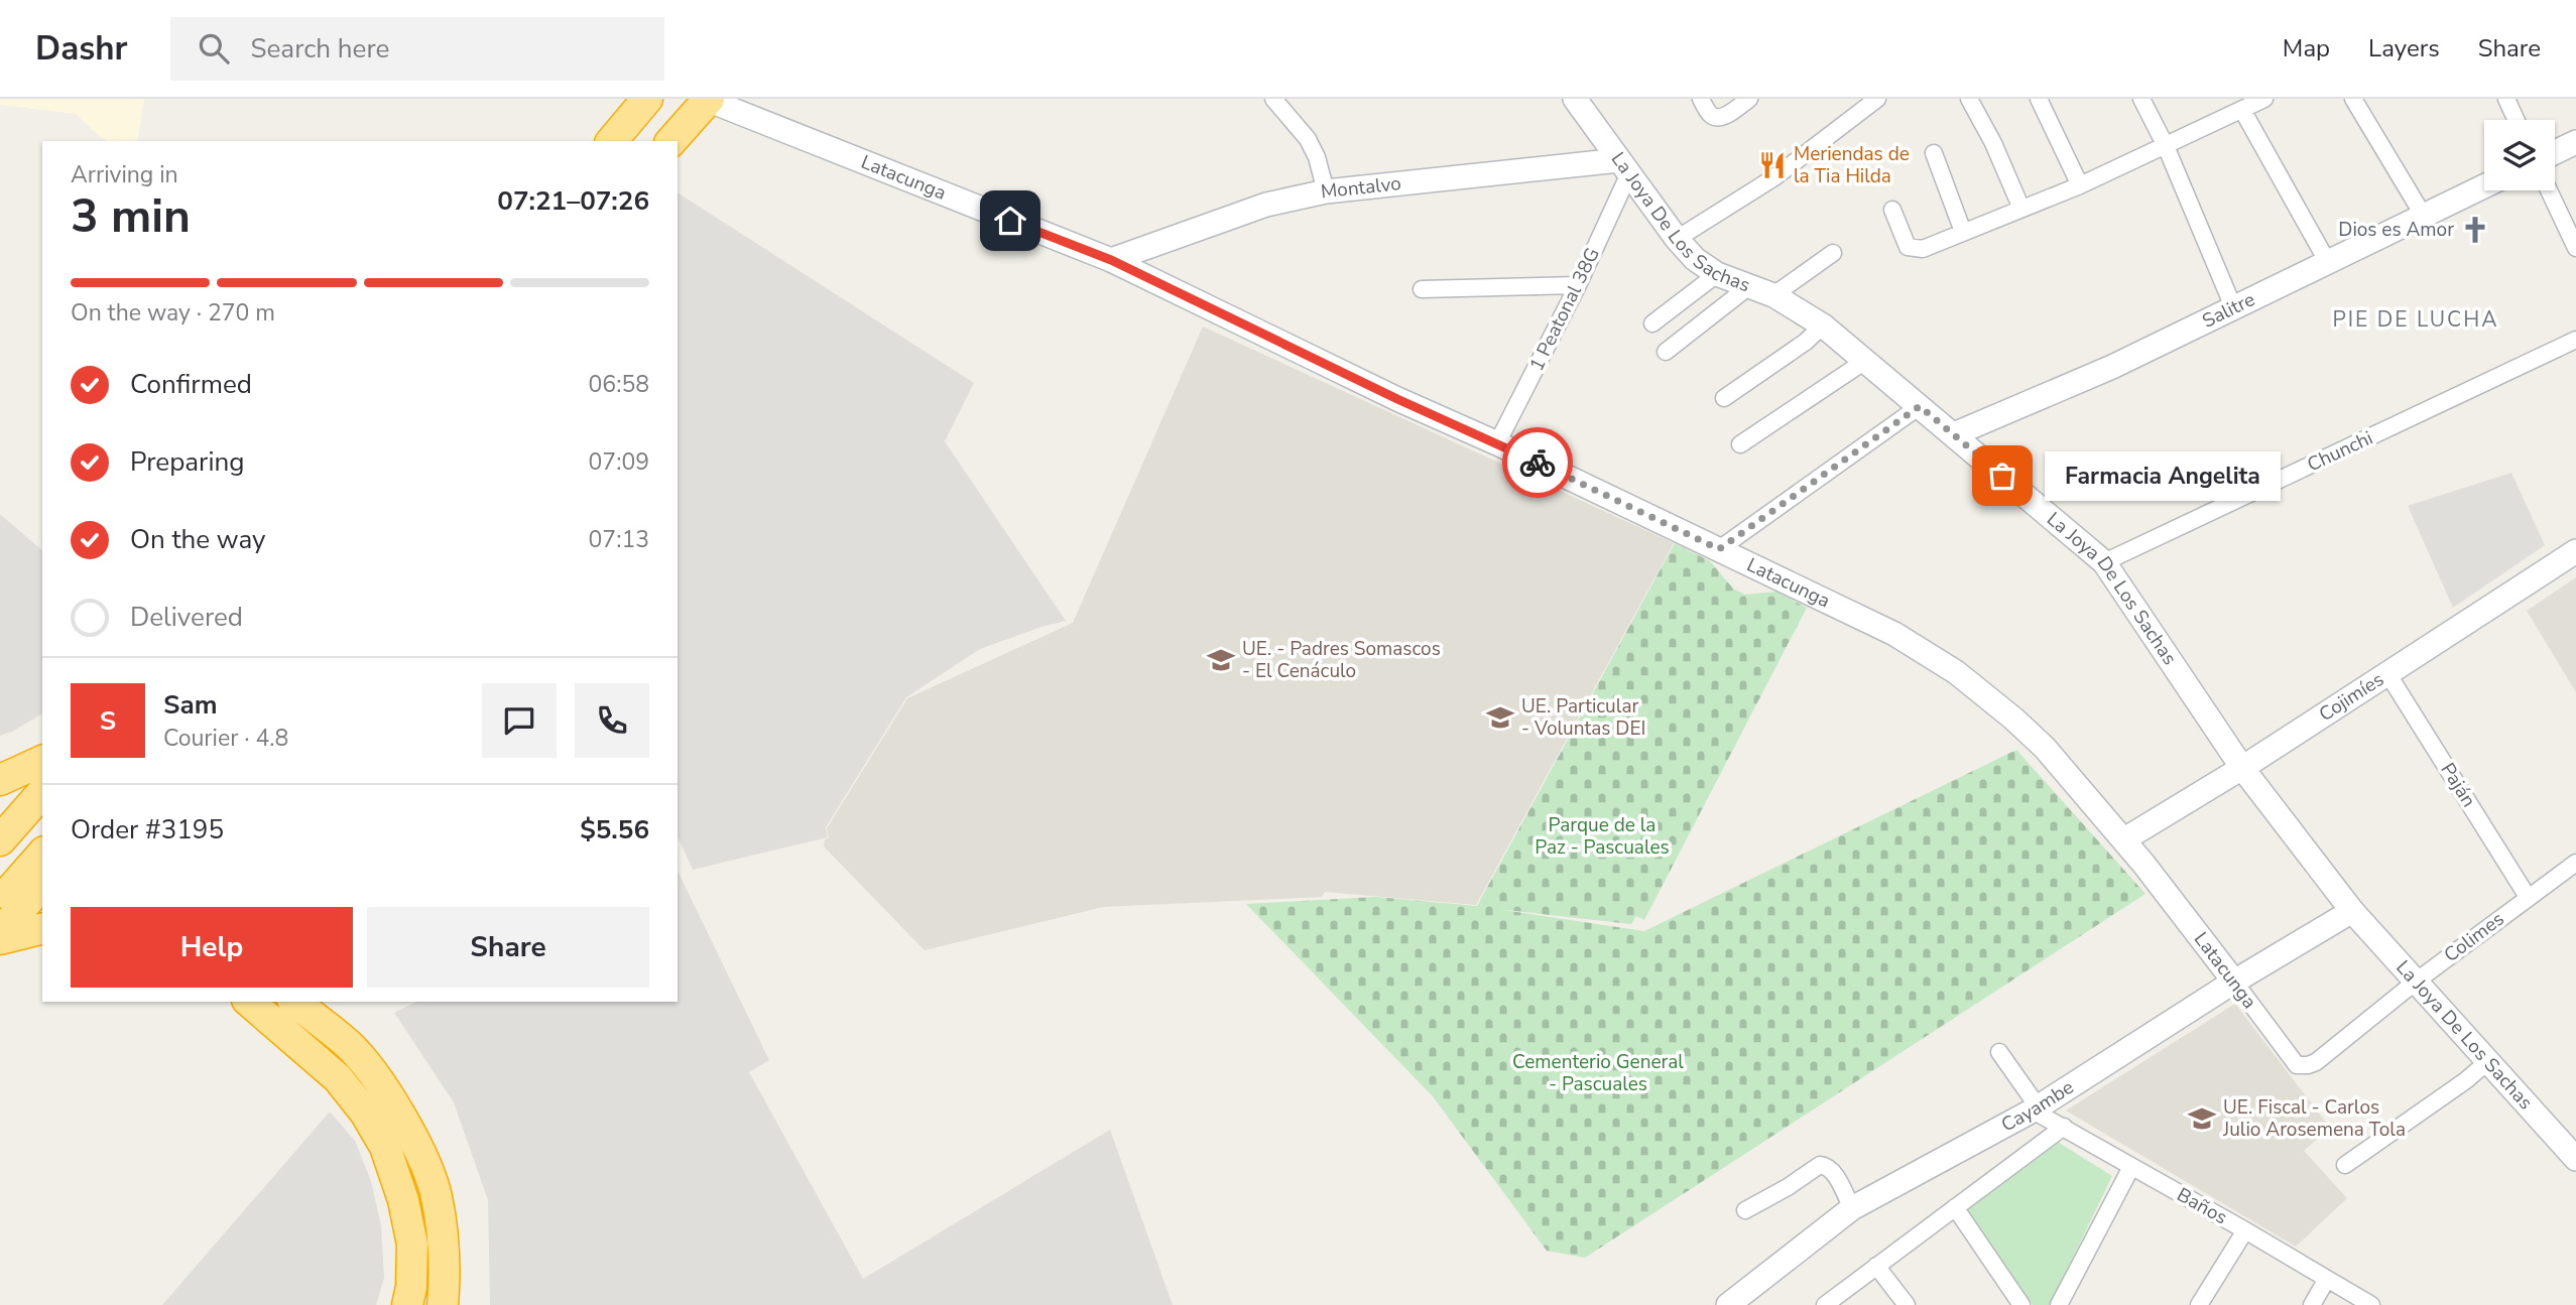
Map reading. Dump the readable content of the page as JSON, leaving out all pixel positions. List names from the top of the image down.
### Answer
{
  "streets": {
    "street": [
      "Latacunga",
      "Montalvo",
      "La Joya De Los Sachas",
      "1 Peatonal 38G",
      "Salitre",
      "Chunchi",
      "Cojimíes",
      "Paján",
      "Colimes",
      "Cayambe",
      "Baños"
    ]
  },
  "crossings": [
    ["Latacunga", "Montalvo"],
    ["Latacunga", "1 Peatonal 38G"],
    ["Latacunga", "Cojimíes"],
    ["Latacunga", "Colimes"],
    ["Latacunga", "Cayambe"],
    ["Montalvo", "La Joya De Los Sachas"],
    ["Montalvo", "1 Peatonal 38G"],
    ["La Joya De Los Sachas", "1 Peatonal 38G"],
    ["La Joya De Los Sachas", "Salitre"],
    ["La Joya De Los Sachas", "Chunchi"],
    ["La Joya De Los Sachas", "Cojimíes"],
    ["La Joya De Los Sachas", "Colimes"],
    ["La Joya De Los Sachas", "Cayambe"],
    ["Cojimíes", "Paján"],
    ["Paján", "Colimes"],
    ["Cayambe", "Baños"]
  ],
  "districts": ["PIE DE LUCHA"],
  "parks": ["Parque de la Paz - Pascuales", "Cementerio General - Pascuales"],
  "places": {
    "restaurant": ["Meriendas de la Tia Hilda"],
    "church": ["Dios es Amor"],
    "other": ["Farmacia Angelita"],
    "school or university": ["UE. - Padres Somascos - El Cenáculo", "UE. Particular - Voluntas DEI", "UE. Fiscal - Carlos Julio Arosemena Tola"]
  },
  "page": {
    "header": "Dashr",
    "search": "Search here",
    "nav": ["Map", "Layers", "Share"],
    "heading": ["3 min", "Arriving in", "07:21–07:26"],
    "panel": [
      "Sam",
      "Courier · 4.8",
      "Order #3195",
      "$5.56"
    ],
    "bar": "On the way · 270 m",
    "list": [
      ["Confirmed", "06:58"],
      ["Preparing", "07:09"],
      ["On the way", "07:13"],
      "Delivered"
    ],
    "bubble": "Farmacia Angelita",
    "round": "S",
    "buttons": ["Help", "Share"]
  }
}
